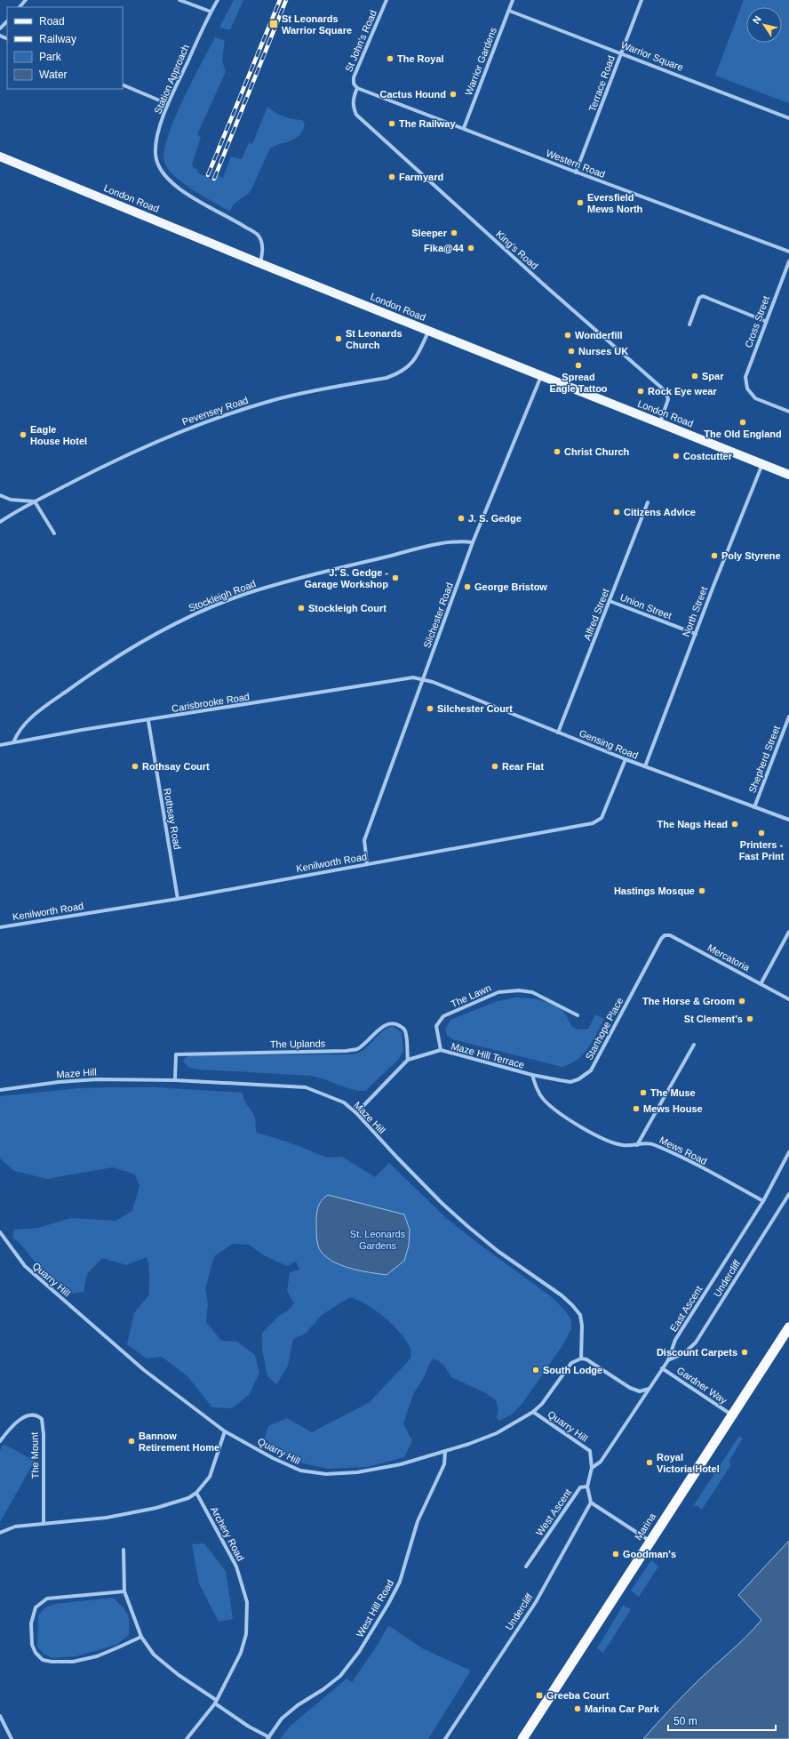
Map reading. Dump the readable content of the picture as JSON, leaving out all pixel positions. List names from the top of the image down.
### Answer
{
  "streets": {
    "highway": ["Marina"],
    "main road": ["London Road"],
    "street": [
      "St John's Road",
      "Warrior Square",
      "Warrior Gardens",
      "Station Approach",
      "Terrace Road",
      "Western Road",
      "King's Road",
      "Cross Street",
      "Pevensey Road",
      "Stockleigh Road",
      "Union Street",
      "North Street",
      "Alfred Street",
      "Silchester Road",
      "Carisbrooke Road",
      "Gensing Road",
      "Shepherd Street",
      "Rothsay Road",
      "Kenilworth Road",
      "Mercatoria",
      "The Lawn",
      "Stanhope Place",
      "The Uplands",
      "Maze Hill Terrace",
      "Maze Hill",
      "Mews Road",
      "Undercliff",
      "Quarry Hill",
      "East Ascent",
      "Gardner Way",
      "The Mount",
      "West Ascent",
      "Archery Road",
      "West Hill Road"
    ]
  },
  "crossings": [
    ["St John's Road", "Western Road"],
    ["St John's Road", "King's Road"],
    ["Warrior Square", "Warrior Gardens"],
    ["Warrior Square", "Terrace Road"],
    ["Warrior Gardens", "Western Road"],
    ["Station Approach", "London Road"],
    ["Terrace Road", "Western Road"],
    ["Western Road", "King's Road"],
    ["London Road", "King's Road"],
    ["London Road", "Pevensey Road"],
    ["London Road", "North Street"],
    ["London Road", "Silchester Road"],
    ["Stockleigh Road", "Silchester Road"],
    ["Stockleigh Road", "Carisbrooke Road"],
    ["Union Street", "North Street"],
    ["Union Street", "Alfred Street"],
    ["North Street", "Gensing Road"],
    ["Alfred Street", "Gensing Road"],
    ["Silchester Road", "Carisbrooke Road"],
    ["Silchester Road", "Gensing Road"],
    ["Silchester Road", "Kenilworth Road"],
    ["Carisbrooke Road", "Gensing Road"],
    ["Carisbrooke Road", "Rothsay Road"],
    ["Gensing Road", "Shepherd Street"],
    ["Gensing Road", "Kenilworth Road"],
    ["Rothsay Road", "Kenilworth Road"],
    ["Mercatoria", "Stanhope Place"],
    ["The Lawn", "Maze Hill Terrace"],
    ["Stanhope Place", "Maze Hill Terrace"],
    ["Stanhope Place", "Mews Road"],
    ["The Uplands", "Maze Hill Terrace"],
    ["The Uplands", "Maze Hill"],
    ["Maze Hill Terrace", "Mews Road"],
    ["Mews Road", "East Ascent"],
    ["Undercliff", "East Ascent"],
    ["Quarry Hill", "East Ascent"],
    ["Quarry Hill", "West Hill Road"],
    ["East Ascent", "Gardner Way"],
    ["Gardner Way", "Marina"]
  ],
  "parks": ["St. Leonards Gardens"],
  "places": {
    "transit": ["St Leonards Warrior Square", "Greeba Court"],
    "other": [
      "The Royal",
      "Cactus Hound",
      "The Railway",
      "Farmyard",
      "Eversfield Mews North",
      "Sleeper",
      "Fika@44",
      "Wonderfill",
      "St Leonards Church",
      "Nurses UK",
      "Spread Eagle Tattoo",
      "Spar",
      "Rock Eye wear",
      "The Old England",
      "Eagle House Hotel",
      "Christ Church",
      "Costcutter",
      "Citizens Advice",
      "J. S. Gedge",
      "Poly Styrene",
      "J. S. Gedge - Garage Workshop",
      "George Bristow",
      "Stockleigh Court",
      "Silchester Court",
      "Rothsay Court",
      "Rear Flat",
      "The Nags Head",
      "Printers - Fast Print",
      "Hastings Mosque",
      "The Horse & Groom",
      "St Clement's",
      "The Muse",
      "Mews House",
      "Discount Carpets",
      "South Lodge",
      "Bannow Retirement Home",
      "Royal Victoria Hotel",
      "Goodman's",
      "Marina Car Park"
    ]
  },
  "legend": [
    "Road",
    "Railway",
    "Park",
    "Water"
  ],
  "scale_bar": "50 m",
  "north": "top left"
}
